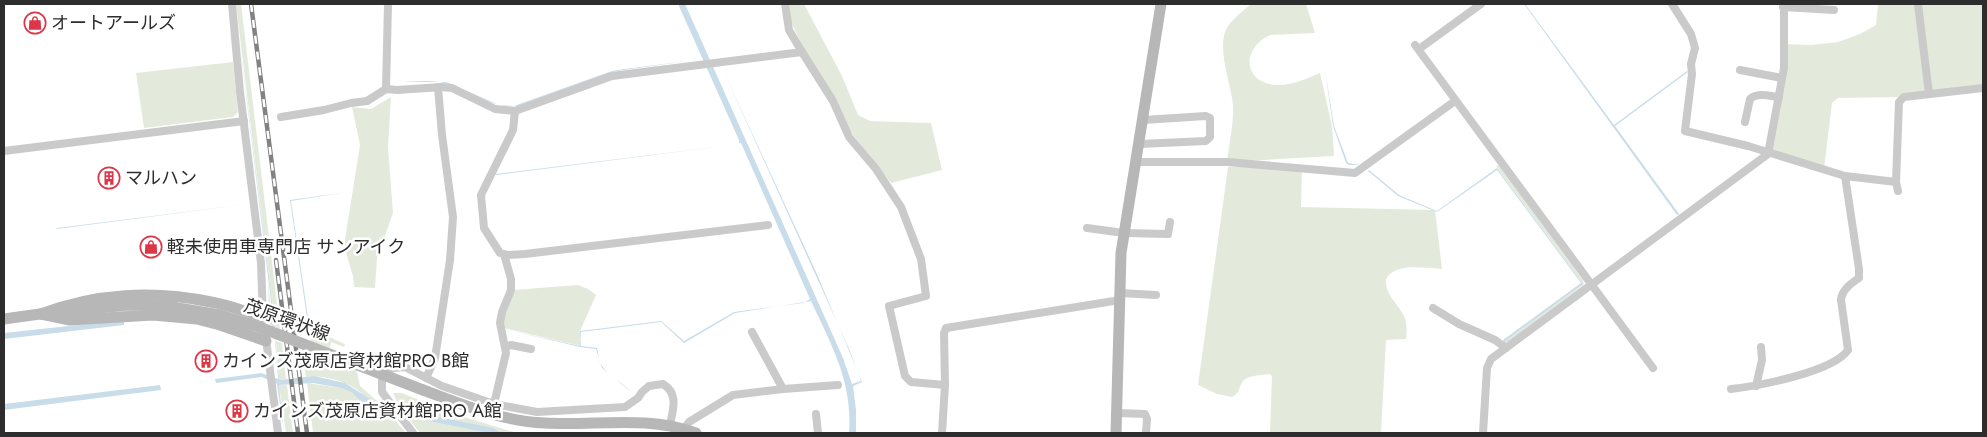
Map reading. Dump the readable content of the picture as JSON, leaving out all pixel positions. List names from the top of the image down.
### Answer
{
  "streets": {
    "main road": ["茂原環状線"]
  },
  "places": {
    "shop": ["オートアールズ", "軽未使用車専門店 サンアイク"],
    "building": ["マルハン", "カインズ茂原店資材館PRO B館", "カインズ茂原店資材館PRO A館"]
  }
}
